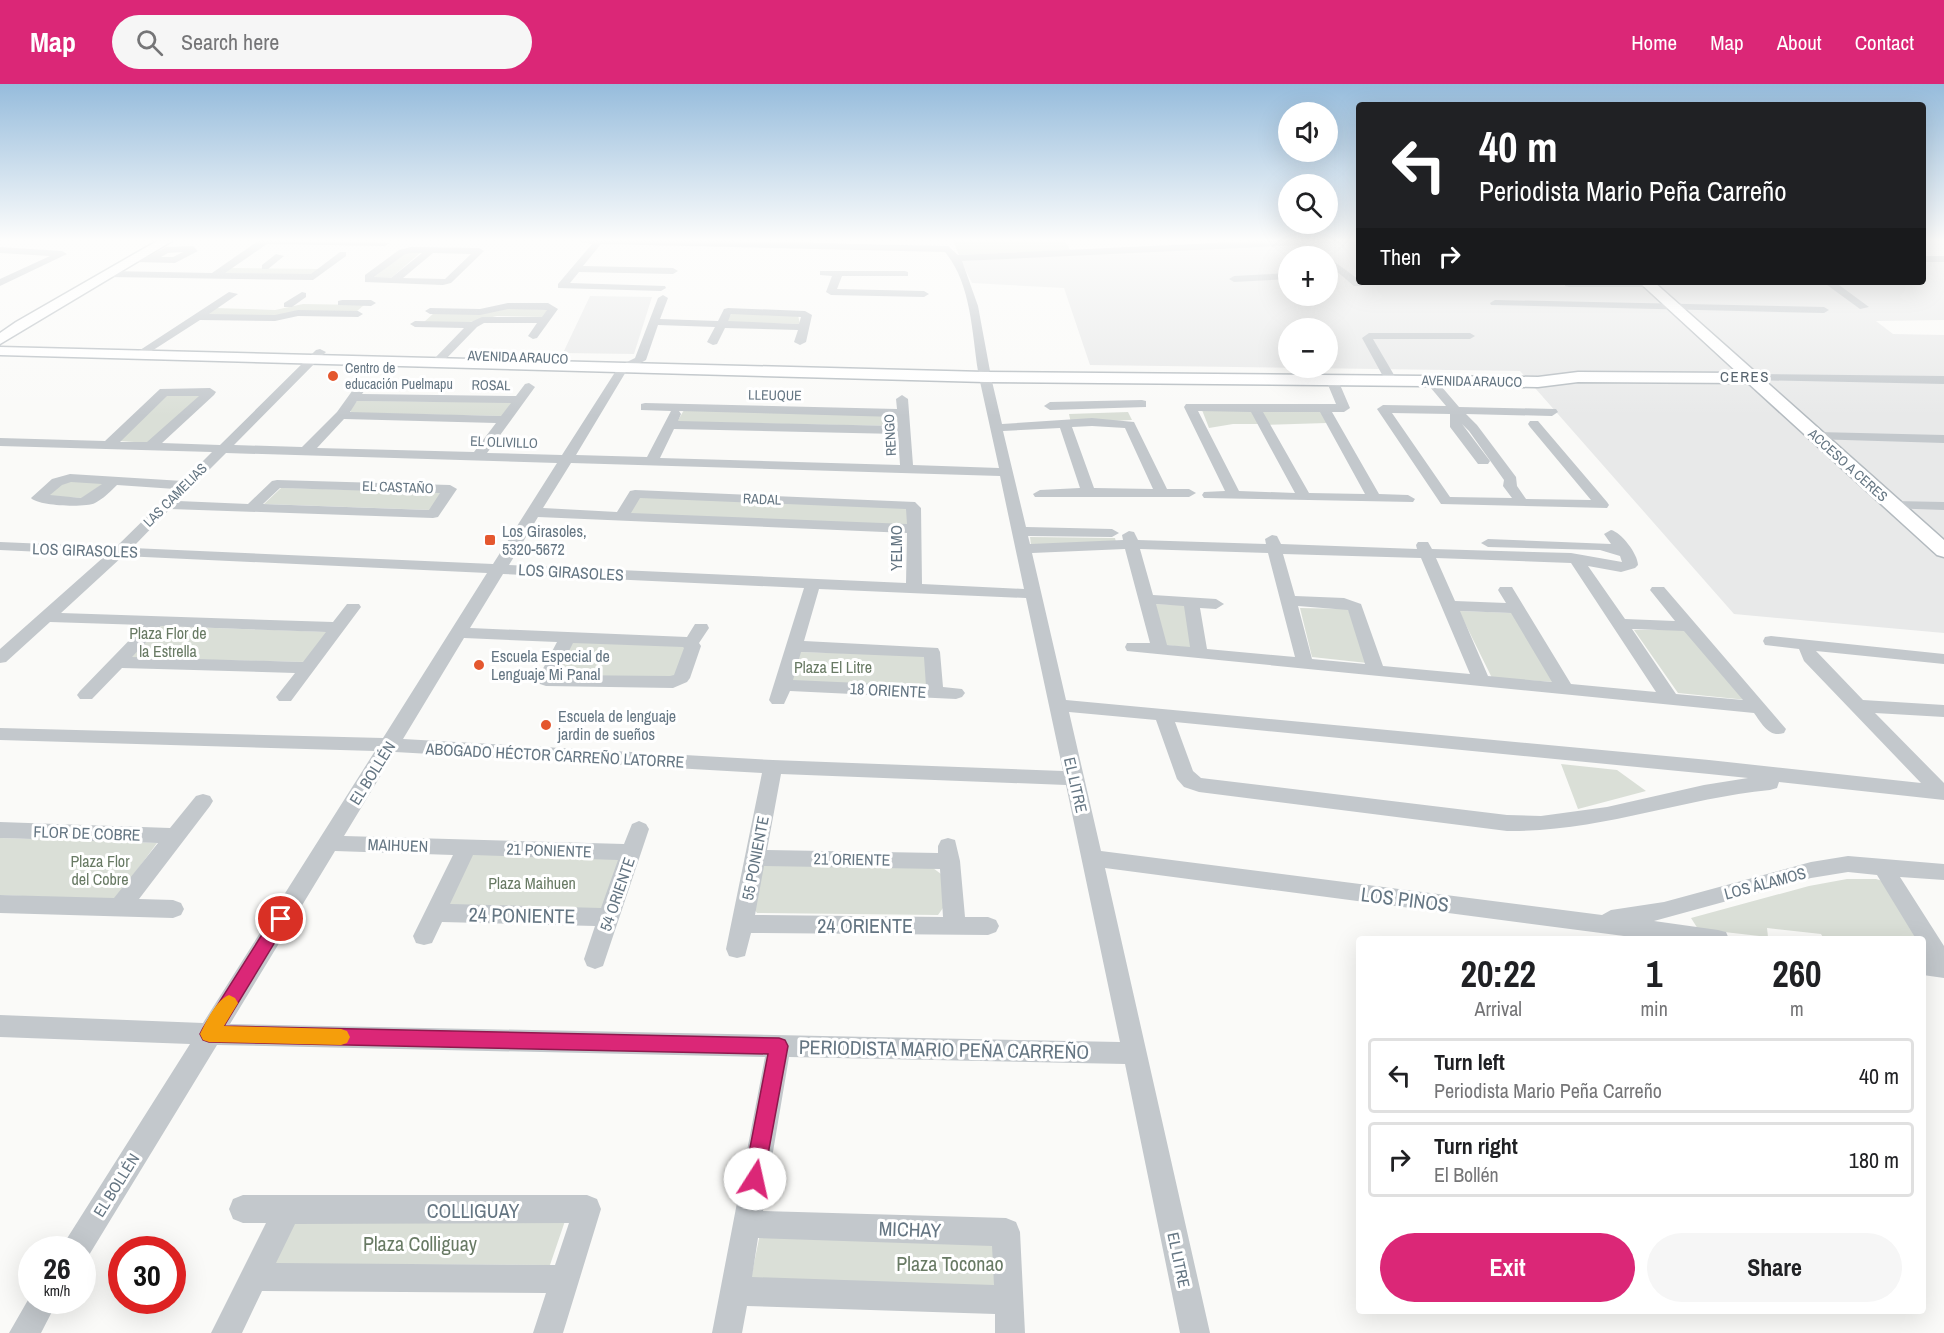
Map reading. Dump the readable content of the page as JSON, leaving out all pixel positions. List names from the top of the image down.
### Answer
{
  "streets": {
    "street": [
      "AVENIDA ARAUCO",
      "ROSAL",
      "LLEUQUE",
      "RENGO",
      "EL OLIVILLO",
      "ACCESO A CERES",
      "EL CASTAÑO",
      "LAS CAMELIAS",
      "RADAL",
      "YELMO",
      "LOS GIRASOLES",
      "18 ORIENTE",
      "ABOGADO HÉCTOR CARREÑO LATORRE",
      "EL BOLLÉN",
      "EL LITRE",
      "FLOR DE COBRE",
      "MAIHUEN",
      "21 PONIENTE",
      "55 PONIENTE",
      "21 ORIENTE",
      "LOS ÁLAMOS",
      "54 ORIENTE",
      "LOS PINOS",
      "24 PONIENTE",
      "24 ORIENTE",
      "PERIODISTA MARIO PEÑA CARREÑO",
      "COLLIGUAY",
      "MICHAY"
    ]
  },
  "crossings": [
    ["AVENIDA ARAUCO", "ACCESO A CERES"],
    ["AVENIDA ARAUCO", "LAS CAMELIAS"],
    ["AVENIDA ARAUCO", "EL BOLLÉN"],
    ["AVENIDA ARAUCO", "EL LITRE"],
    ["LLEUQUE", "RENGO"],
    ["RENGO", "EL OLIVILLO"],
    ["EL OLIVILLO", "LAS CAMELIAS"],
    ["EL OLIVILLO", "EL BOLLÉN"],
    ["EL OLIVILLO", "EL LITRE"],
    ["EL CASTAÑO", "LAS CAMELIAS"],
    ["LAS CAMELIAS", "LOS GIRASOLES"],
    ["RADAL", "YELMO"],
    ["RADAL", "EL BOLLÉN"],
    ["YELMO", "LOS GIRASOLES"],
    ["LOS GIRASOLES", "EL BOLLÉN"],
    ["LOS GIRASOLES", "EL LITRE"],
    ["ABOGADO HÉCTOR CARREÑO LATORRE", "EL BOLLÉN"],
    ["ABOGADO HÉCTOR CARREÑO LATORRE", "EL LITRE"],
    ["ABOGADO HÉCTOR CARREÑO LATORRE", "55 PONIENTE"],
    ["EL BOLLÉN", "MAIHUEN"],
    ["EL BOLLÉN", "PERIODISTA MARIO PEÑA CARREÑO"],
    ["EL LITRE", "LOS PINOS"],
    ["EL LITRE", "PERIODISTA MARIO PEÑA CARREÑO"],
    ["MAIHUEN", "21 PONIENTE"],
    ["21 PONIENTE", "54 ORIENTE"],
    ["55 PONIENTE", "21 ORIENTE"],
    ["55 PONIENTE", "24 ORIENTE"],
    ["21 ORIENTE", "24 ORIENTE"],
    ["LOS ÁLAMOS", "LOS PINOS"],
    ["54 ORIENTE", "24 PONIENTE"]
  ],
  "districts": ["CERES"],
  "parks": [
    "Plaza Flor de la Estrella",
    "Plaza El Litre",
    "Plaza Flor del Cobre",
    "Plaza Maihuen",
    "Plaza Colliguay",
    "Plaza Toconao"
  ],
  "places": {
    "other": ["Centro de educación Puelmapu", "Escuela Especial de Lenguaje Mi Panal", "Escuela de lenguaje jardin de sueños"],
    "transit": ["Los Girasoles, 5320-5672"]
  },
  "page": {
    "header": "Map",
    "search": "Search here",
    "nav": [
      "Home",
      "Map",
      "About",
      "Contact"
    ],
    "map_buttons": ["+", "−"],
    "turn": ["40 m", "Periodista Mario Peña Carreño"],
    "then": "Then",
    "eta": [
      "20:22",
      "Arrival",
      "1",
      "min",
      "260",
      "m"
    ],
    "list": [
      {
        "name": "Turn left",
        "note": "Periodista Mario Peña Carreño",
        "value": "40 m"
      },
      {
        "name": "Turn right",
        "note": "El Bollén",
        "value": "180 m"
      }
    ],
    "buttons": ["Exit", "Share"],
    "speed": "26 km/h",
    "limit": "30"
  }
}
